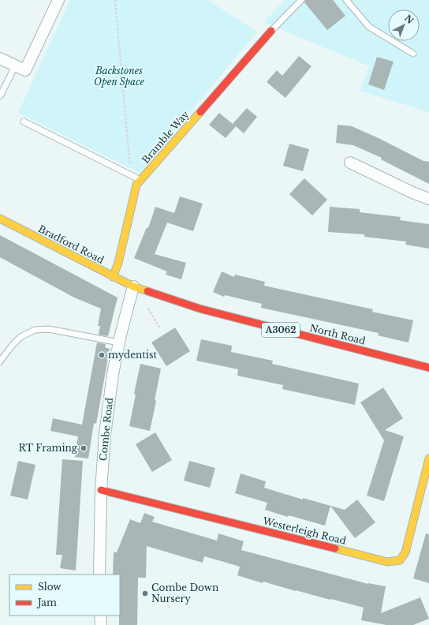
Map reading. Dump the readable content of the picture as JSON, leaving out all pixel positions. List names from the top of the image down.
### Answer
{
  "streets": {
    "street": [
      "Bramble Way",
      "Bradford Road",
      "A3062",
      "North Road",
      "Combe Road",
      "Westerleigh Road"
    ]
  },
  "crossings": [
    ["Bramble Way", "Bradford Road"],
    ["Bradford Road", "North Road"],
    ["Bradford Road", "Combe Road"],
    ["North Road", "Combe Road"],
    ["Combe Road", "Westerleigh Road"]
  ],
  "parks": ["Backstones Open Space"],
  "places": ["mydentist", "RT Framing", "Combe Down Nursery"],
  "legend": ["Slow", "Jam"],
  "north": "top right"
}
